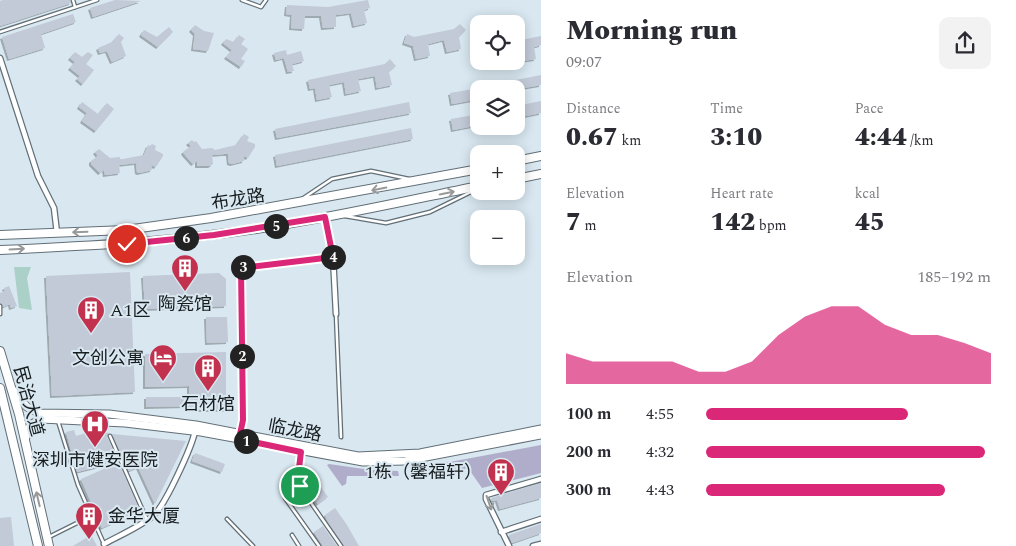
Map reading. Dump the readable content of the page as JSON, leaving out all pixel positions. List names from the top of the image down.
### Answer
{
  "streets": {
    "main road": ["布龙路", "民治大道", "临龙路"]
  },
  "places": {
    "building": [
      "陶瓷馆",
      "A1区",
      "石材馆",
      "1栋（馨福轩）",
      "金华大厦"
    ],
    "hotel": ["文创公寓"],
    "hospital": ["深圳市健安医院"]
  },
  "page": {
    "heading": ["Morning run", "09:07"],
    "map_buttons": ["+", "−"],
    "stats": [
      ["Distance", "0.67 km"],
      ["Time", "3:10"],
      ["Pace", "4:44 /km"],
      ["Elevation", "7 m"],
      ["Heart rate", "142 bpm"],
      ["kcal", "45"]
    ],
    "pins": [
      "5",
      "6",
      "4",
      "3",
      "2",
      "1"
    ],
    "chart": ["Elevation", "185–192 m"],
    "list": [
      {
        "name": "100 m",
        "note": "4:55"
      },
      {
        "name": "200 m",
        "note": "4:32"
      },
      {
        "name": "300 m",
        "note": "4:43"
      }
    ]
  }
}
